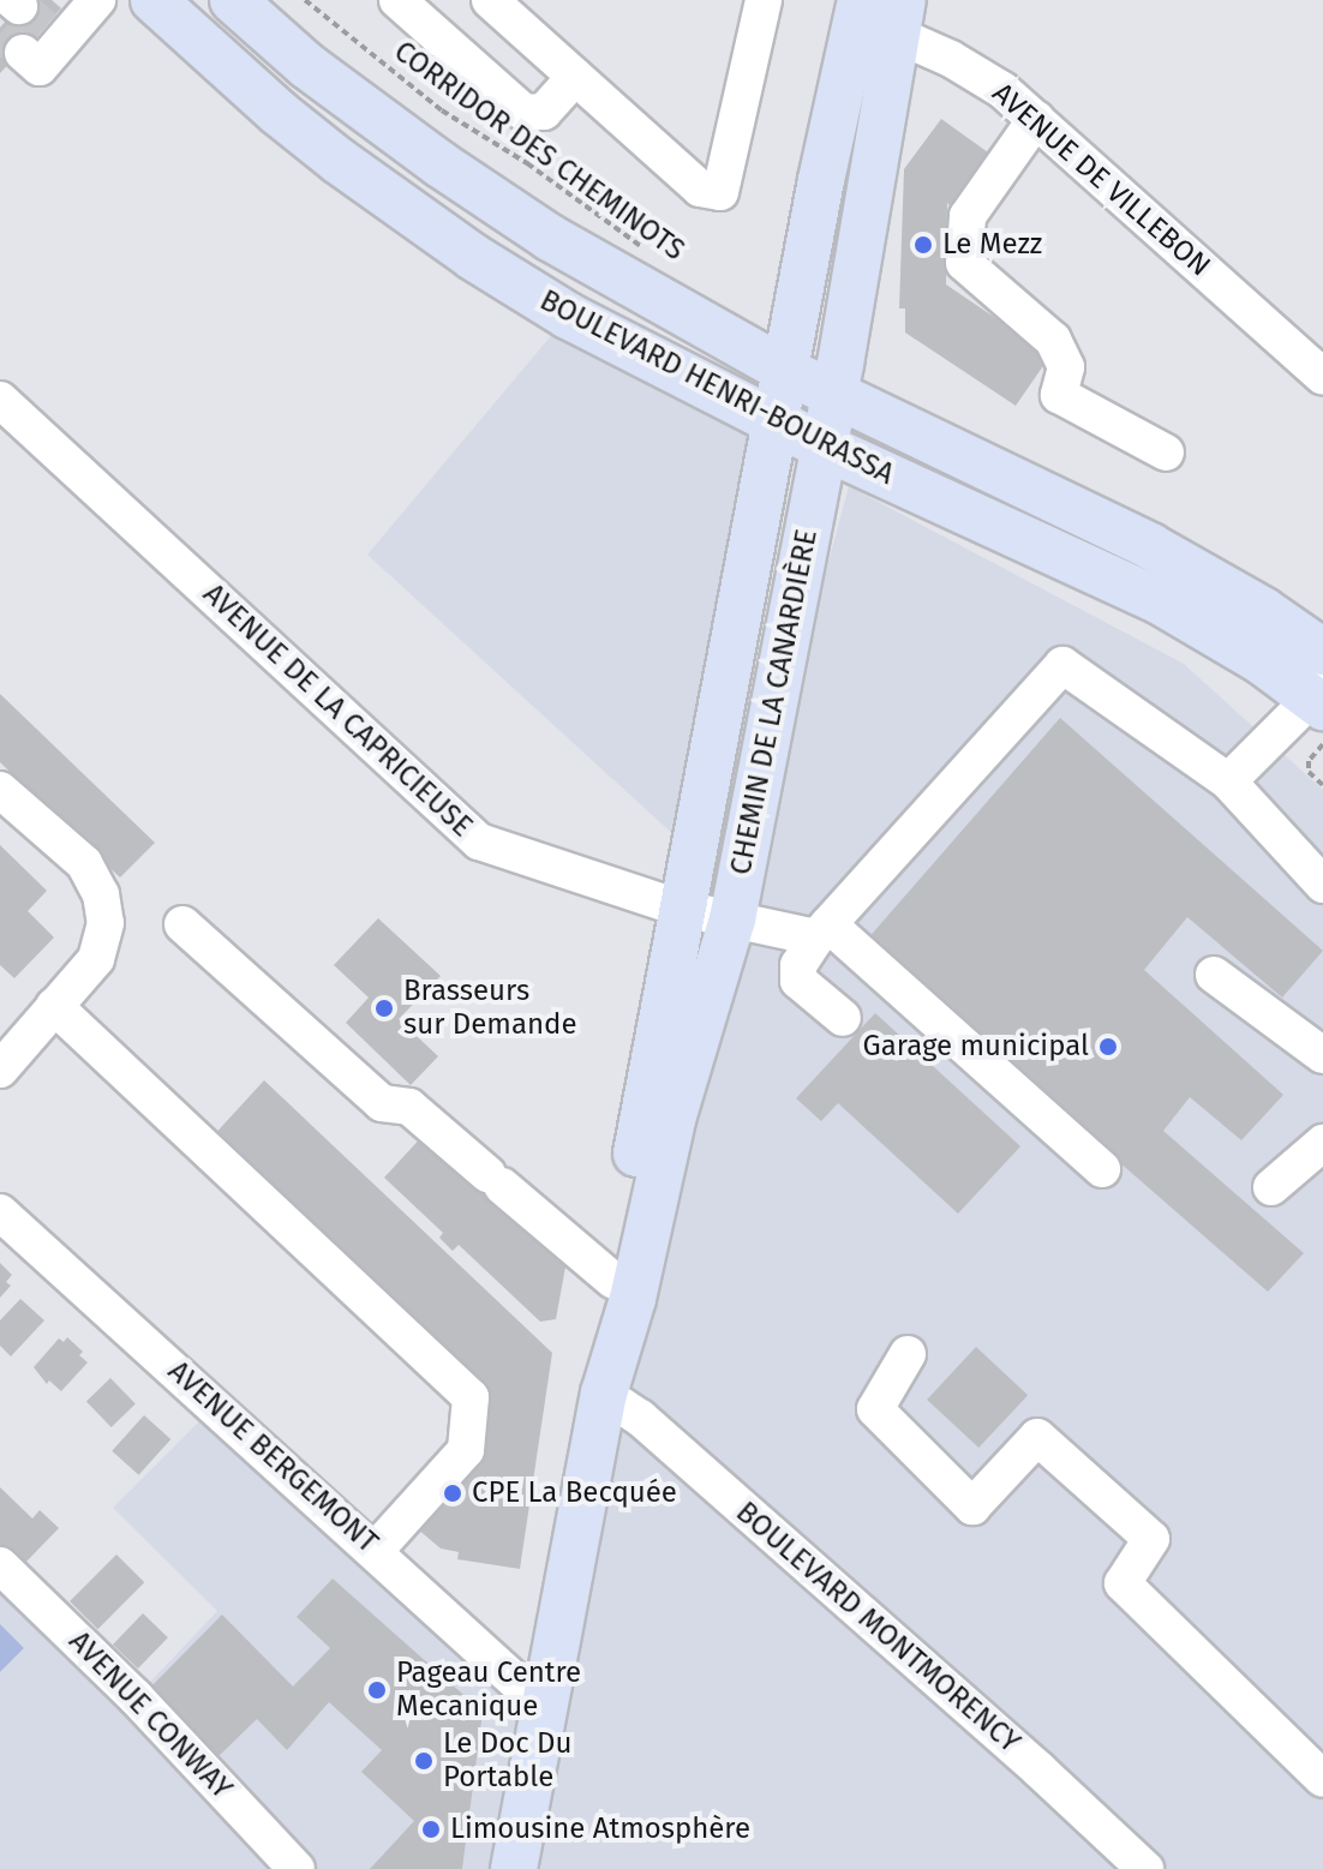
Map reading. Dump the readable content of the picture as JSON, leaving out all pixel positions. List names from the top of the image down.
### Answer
{
  "streets": {
    "main road": ["BOULEVARD HENRI-BOURASSA", "CHEMIN DE LA CANARDIÈRE"],
    "street": [
      "AVENUE DE VILLEBON",
      "AVENUE DE LA CAPRICIEUSE",
      "AVENUE BERGEMONT",
      "BOULEVARD MONTMORENCY",
      "AVENUE CONWAY"
    ],
    "path": ["CORRIDOR DES CHEMINOTS"]
  },
  "crossings": [
    ["AVENUE DE VILLEBON", "CHEMIN DE LA CANARDIÈRE"],
    ["BOULEVARD HENRI-BOURASSA", "CHEMIN DE LA CANARDIÈRE"],
    ["CHEMIN DE LA CANARDIÈRE", "AVENUE DE LA CAPRICIEUSE"],
    ["CHEMIN DE LA CANARDIÈRE", "AVENUE BERGEMONT"],
    ["CHEMIN DE LA CANARDIÈRE", "BOULEVARD MONTMORENCY"]
  ],
  "places": [
    "Le Mezz",
    "Brasseurs sur Demande",
    "Garage municipal",
    "CPE La Becquée",
    "Pageau Centre Mecanique",
    "Le Doc Du Portable",
    "Limousine Atmosphère"
  ]
}
